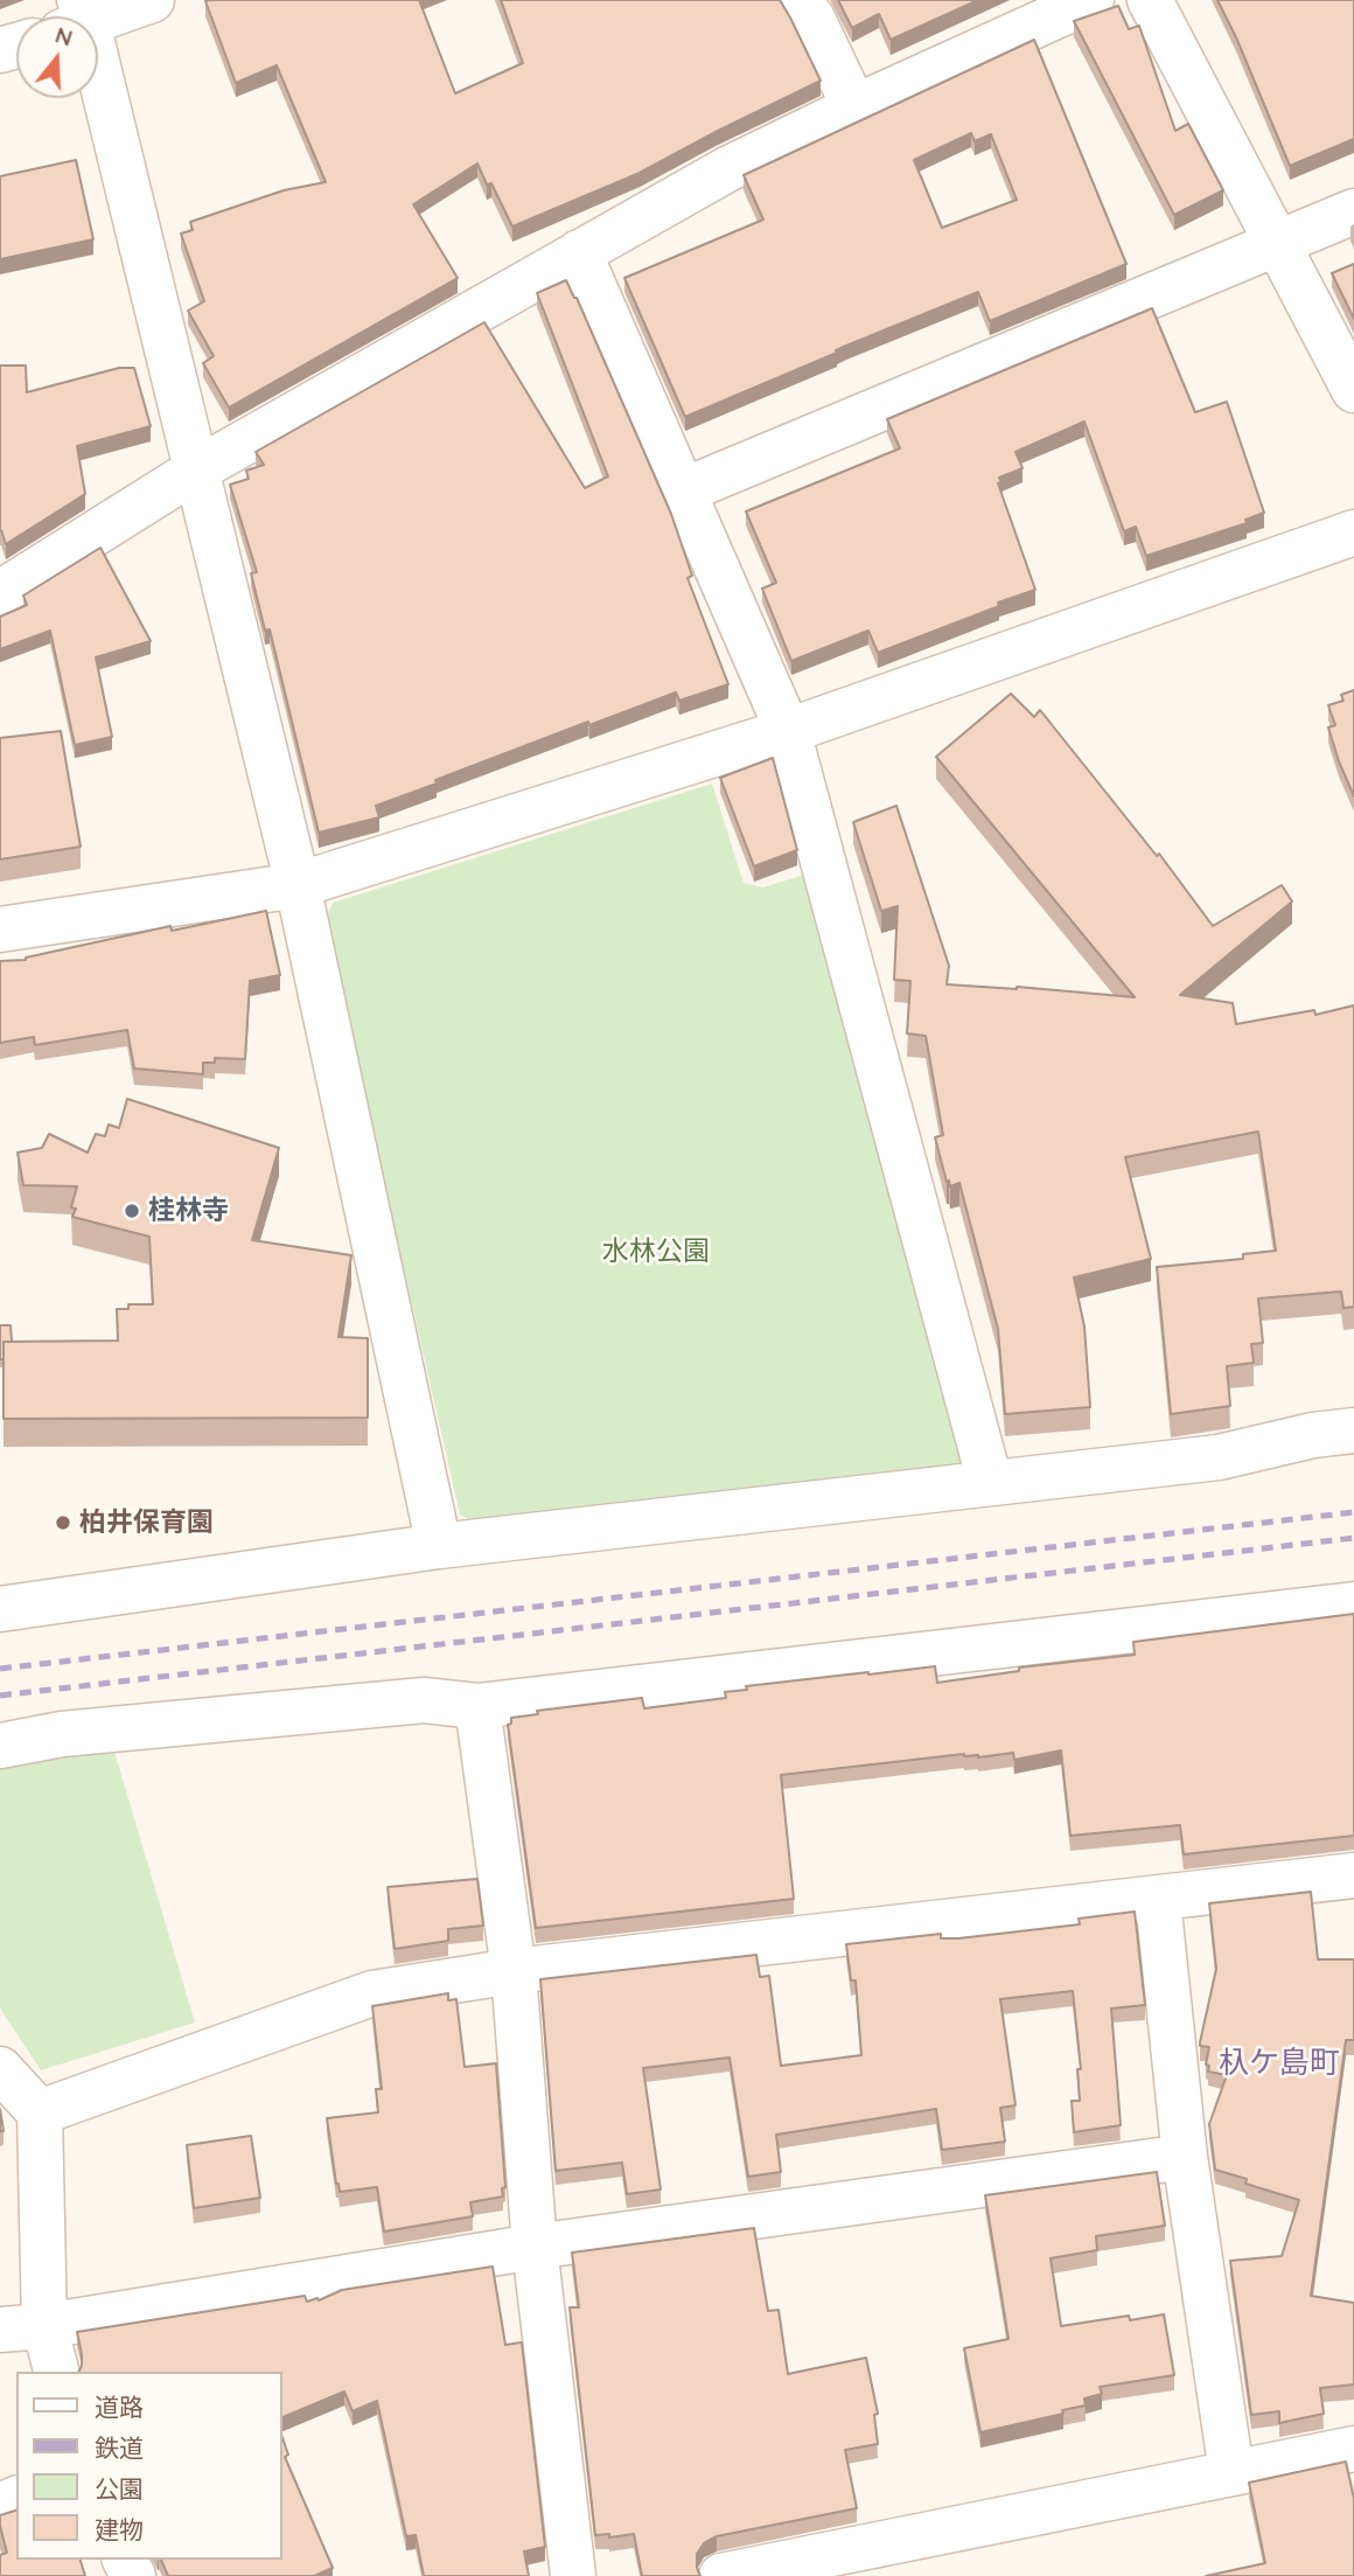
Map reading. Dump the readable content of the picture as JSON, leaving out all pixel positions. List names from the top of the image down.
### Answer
{
  "districts": ["杁ケ島町"],
  "parks": ["水林公園"],
  "places": ["桂林寺", "柏井保育園"],
  "legend": [
    "道路",
    "鉄道",
    "公園",
    "建物"
  ],
  "north": "top"
}
